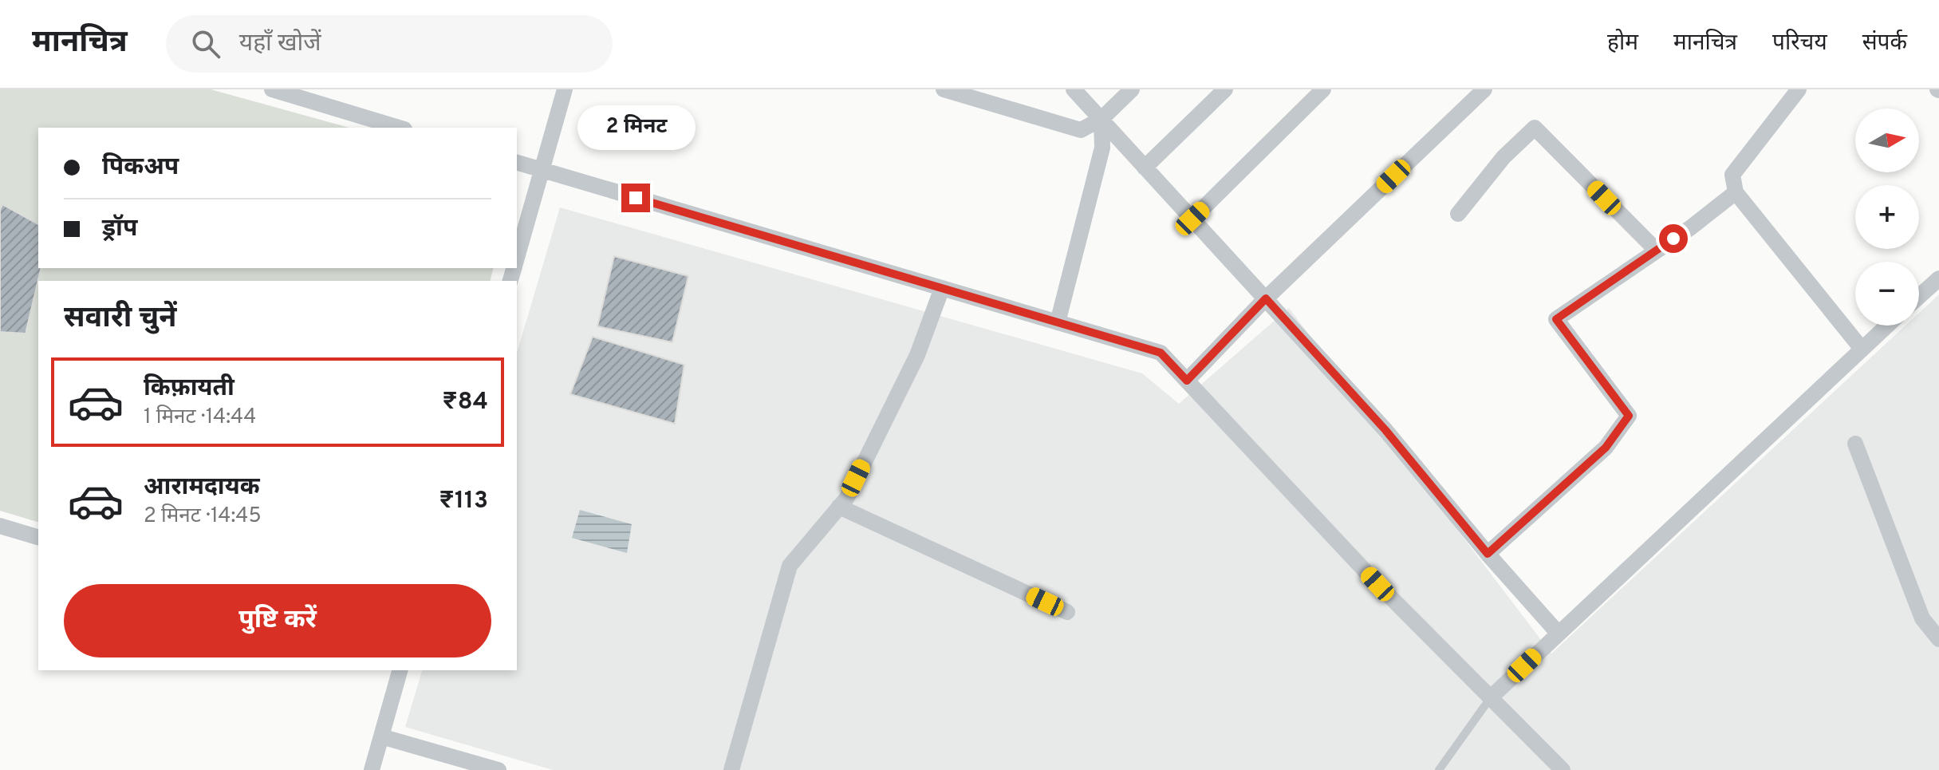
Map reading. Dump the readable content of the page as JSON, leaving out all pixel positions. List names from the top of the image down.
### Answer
{
  "north": "right",
  "page": {
    "header": "मानचित्र",
    "search": "यहाँ खोजें",
    "nav": [
      "होम",
      "मानचित्र",
      "परिचय",
      "संपर्क"
    ],
    "bubble": "2 मिनट",
    "map_buttons": ["+", "−"],
    "banner": ["पिकअप", "ड्रॉप"],
    "heading": "सवारी चुनें",
    "list": [
      {
        "name": "किफ़ायती",
        "note": "1 मिनट · 14:44",
        "value": "₹84"
      },
      {
        "name": "आरामदायक",
        "note": "2 मिनट · 14:45",
        "value": "₹113"
      }
    ],
    "buttons": "पुष्टि करें"
  }
}
